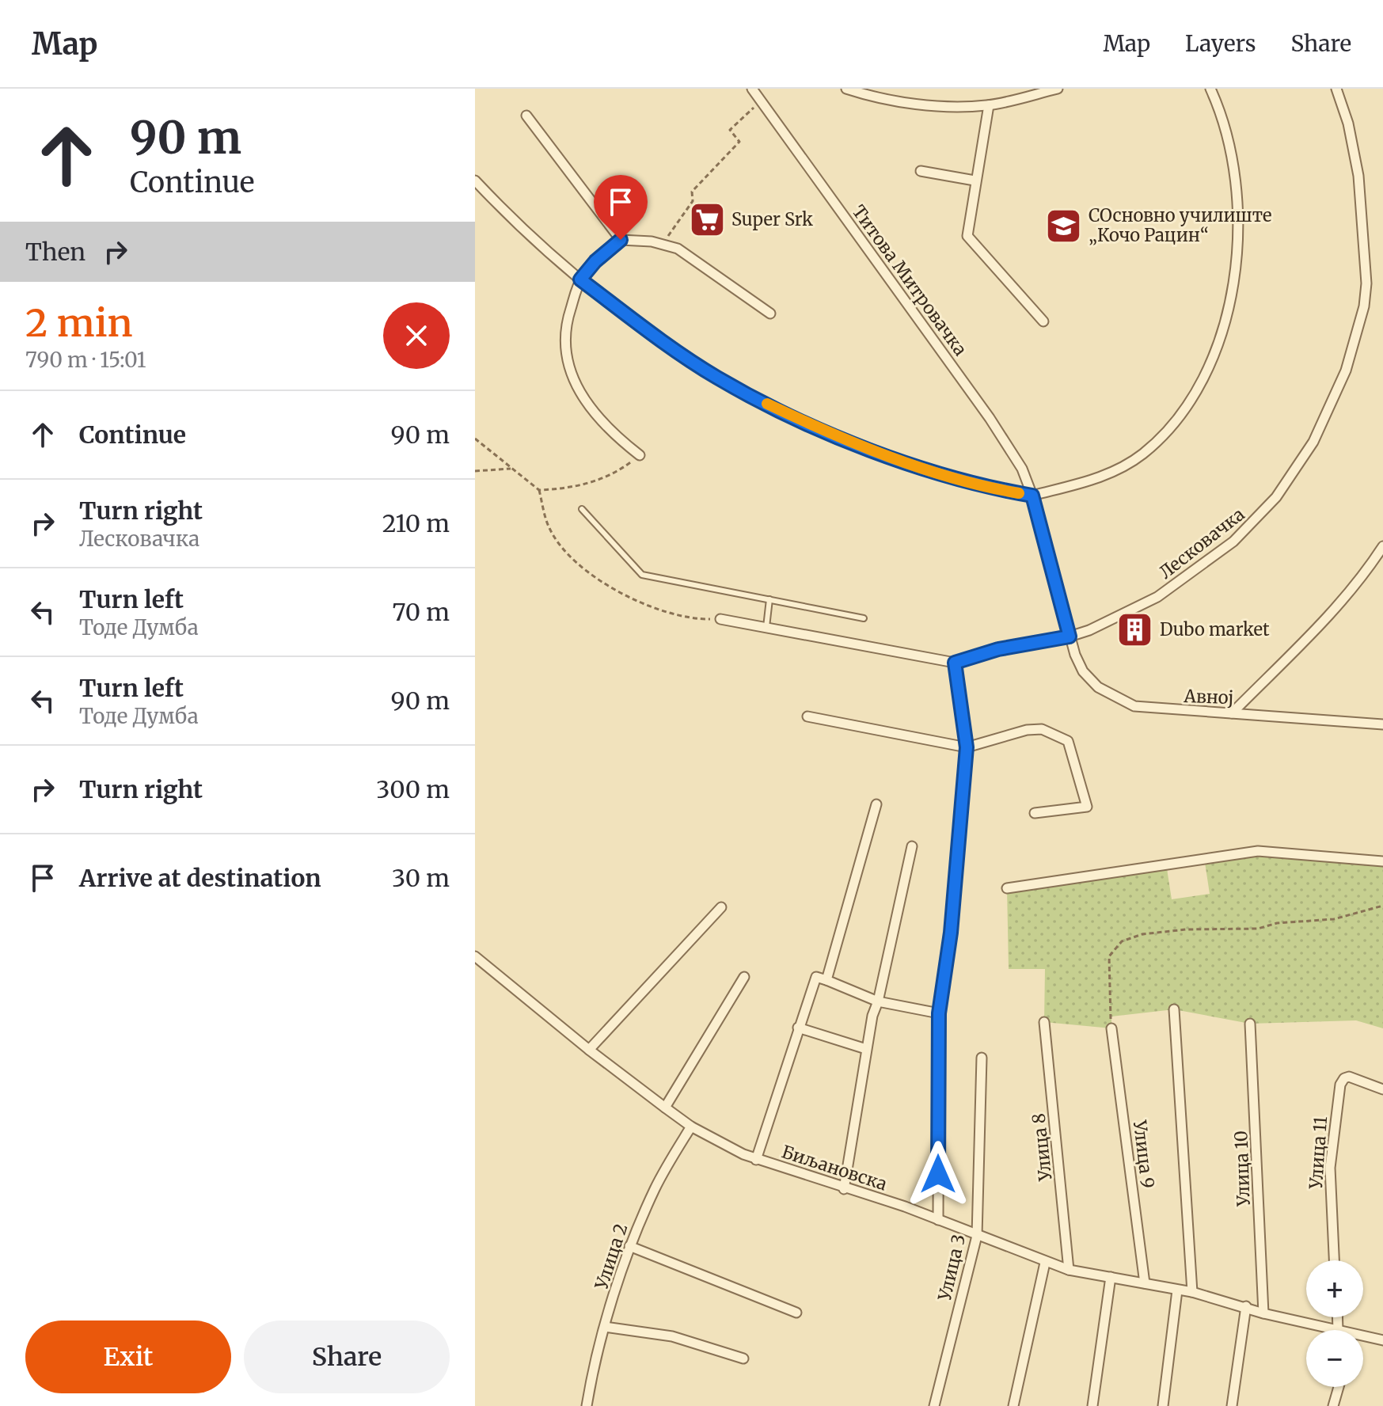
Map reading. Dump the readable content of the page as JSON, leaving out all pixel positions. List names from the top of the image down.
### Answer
{
  "streets": {
    "street": [
      "Титова Митровачка",
      "Лесковачка",
      "Авној",
      "Улица 8",
      "Улица 11",
      "Улица 9",
      "Биљановска",
      "Улица 10",
      "Улица 2",
      "Улица 3"
    ]
  },
  "crossings": [
    ["Титова Митровачка", "Лесковачка"],
    ["Титова Митровачка", "Авној"],
    ["Лесковачка", "Авној"],
    ["Улица 8", "Биљановска"],
    ["Улица 9", "Биљановска"],
    ["Биљановска", "Улица 10"],
    ["Биљановска", "Улица 2"],
    ["Биљановска", "Улица 3"]
  ],
  "places": {
    "supermarket": ["Super Srk"],
    "school or university": ["СОсновно училиште „Кочо Рацин“"],
    "building": ["Dubo market"]
  },
  "page": {
    "header": "Map",
    "nav": ["Map", "Layers", "Share"],
    "turn": ["90 m", "Continue"],
    "then": "Then",
    "heading": ["2 min", "790 m · 15:01"],
    "list": [
      {
        "name": "Continue",
        "value": "90 m"
      },
      {
        "name": "Turn right",
        "note": "Лесковачка",
        "value": "210 m"
      },
      {
        "name": "Turn left",
        "note": "Тоде Думба",
        "value": "70 m"
      },
      {
        "name": "Turn left",
        "note": "Тоде Думба",
        "value": "90 m"
      },
      {
        "name": "Turn right",
        "value": "300 m"
      },
      {
        "name": "Arrive at destination",
        "value": "30 m"
      }
    ],
    "map_buttons": ["+", "−"],
    "buttons": ["Exit", "Share"]
  }
}
